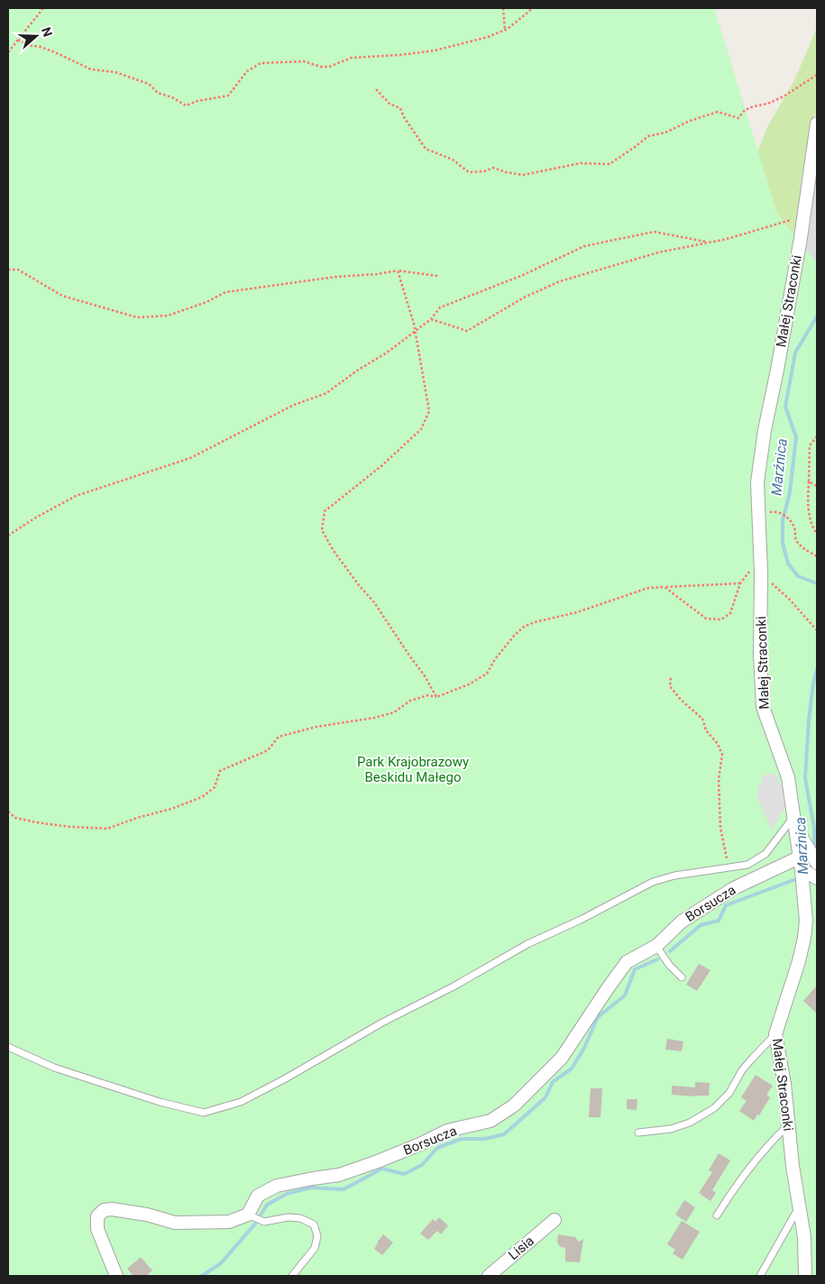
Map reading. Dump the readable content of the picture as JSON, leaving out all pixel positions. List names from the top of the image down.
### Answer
{
  "streets": {
    "street": ["Małej Straconki", "Borsucza", "Lisia"]
  },
  "crossings": [
    ["Małej Straconki", "Borsucza"]
  ],
  "water": ["Marźnica"],
  "parks": ["Park Krajobrazowy Beskidu Małego"],
  "north": "right"
}
